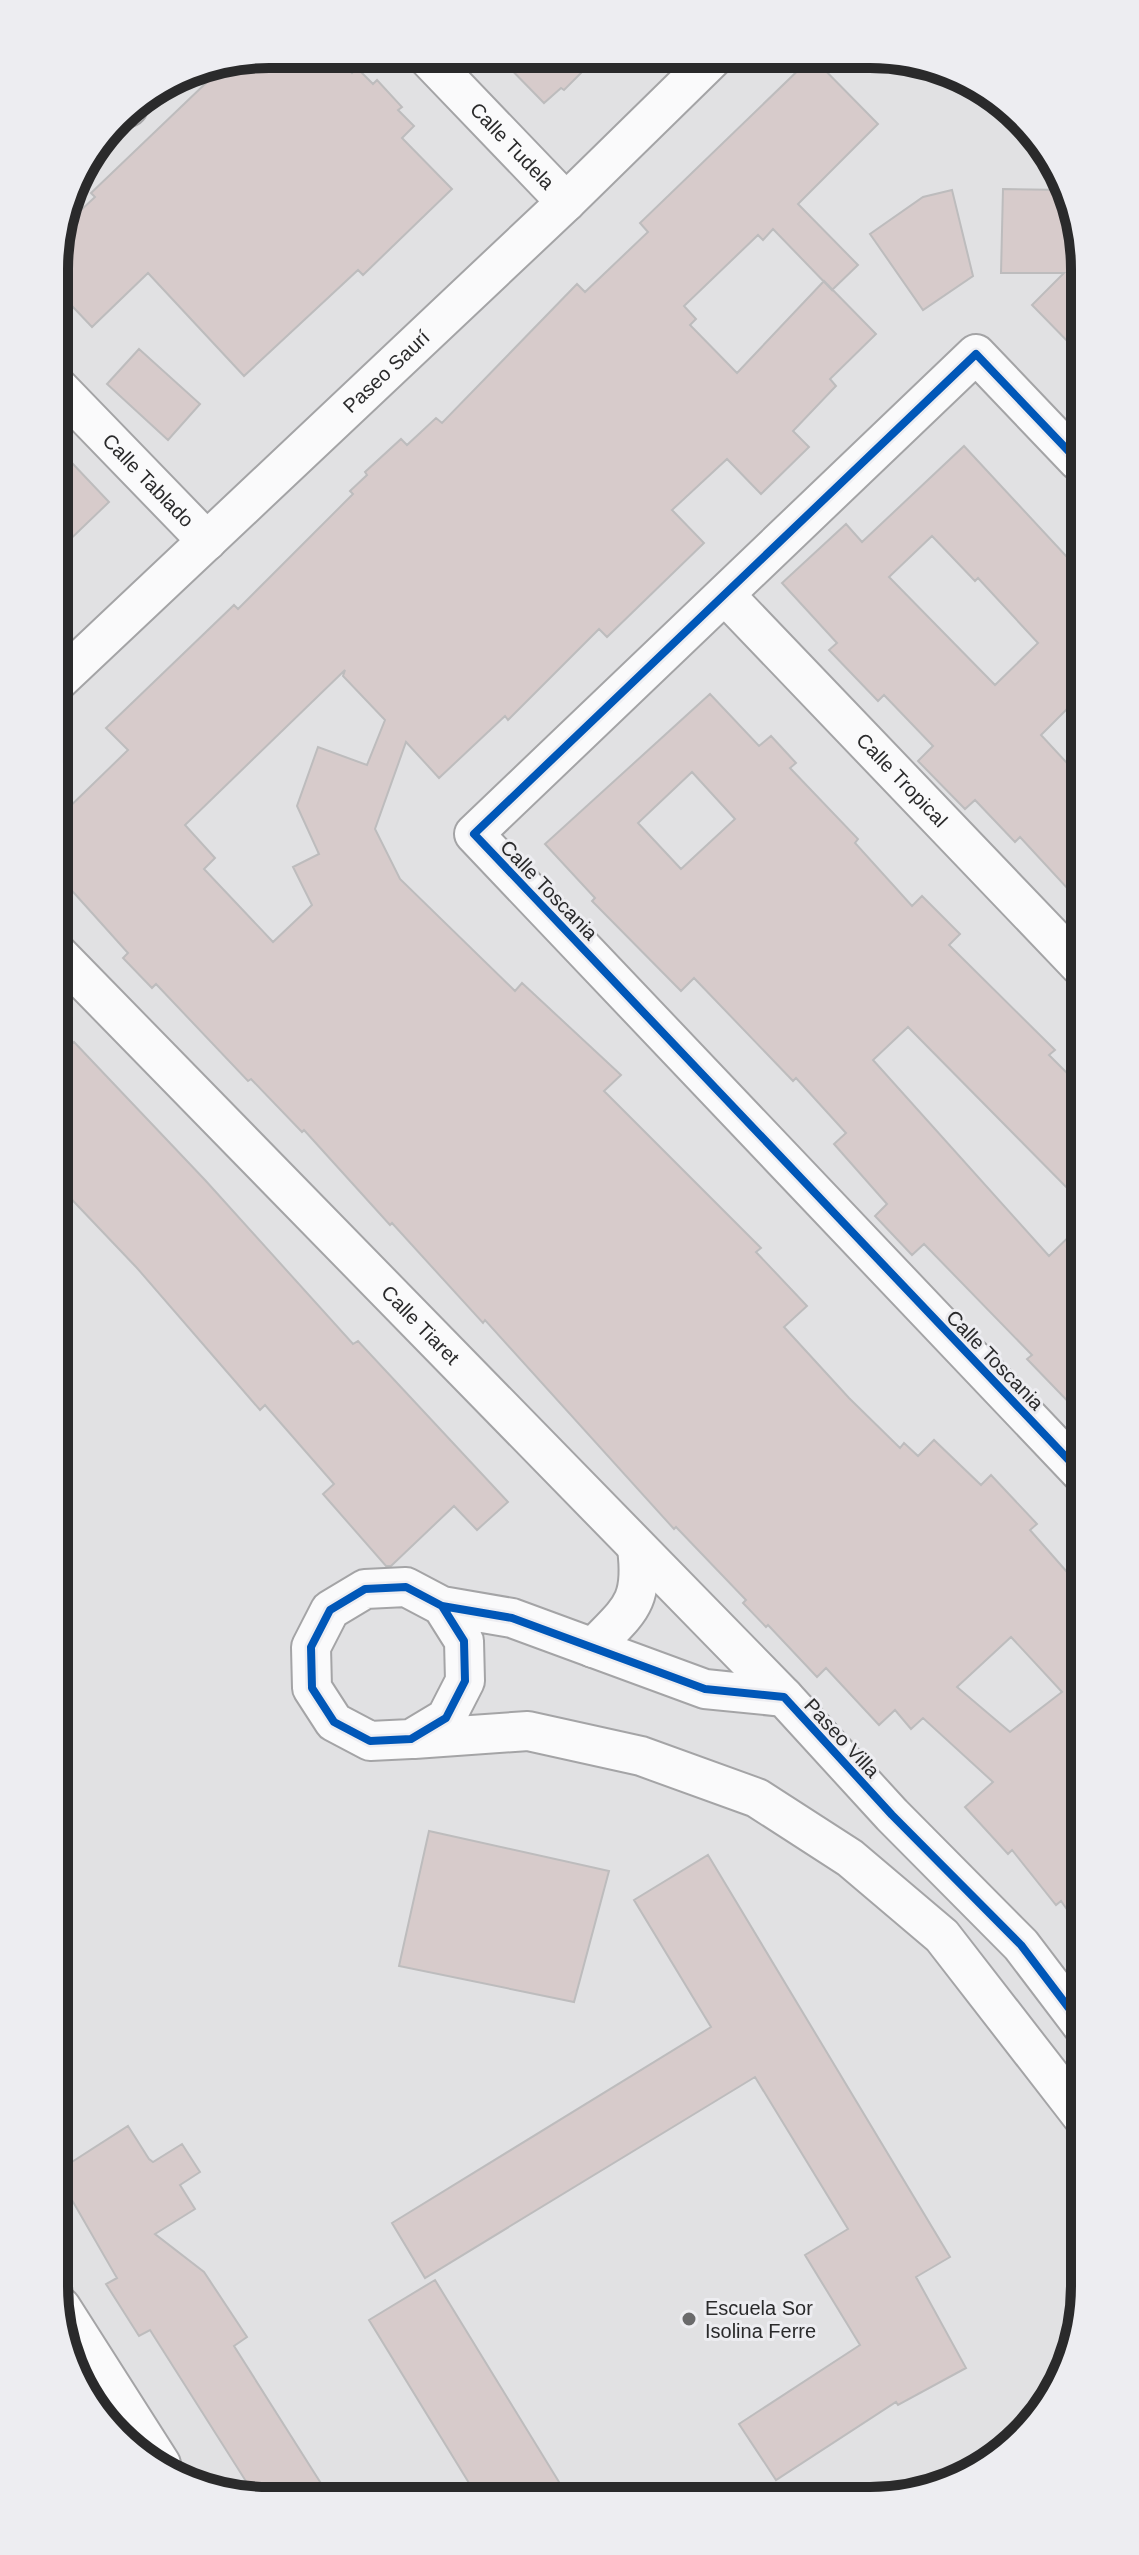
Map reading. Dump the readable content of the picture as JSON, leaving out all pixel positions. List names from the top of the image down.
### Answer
{
  "streets": {
    "street": [
      "Calle Tudela",
      "Paseo Saurí",
      "Calle Tablado",
      "Calle Tropical",
      "Calle Toscania",
      "Calle Tiaret",
      "Paseo Villa"
    ]
  },
  "crossings": [
    ["Calle Tudela", "Paseo Saurí"],
    ["Paseo Saurí", "Calle Tablado"],
    ["Calle Tropical", "Calle Toscania"],
    ["Calle Tiaret", "Paseo Villa"]
  ],
  "places": ["Escuela Sor Isolina Ferre"]
}
